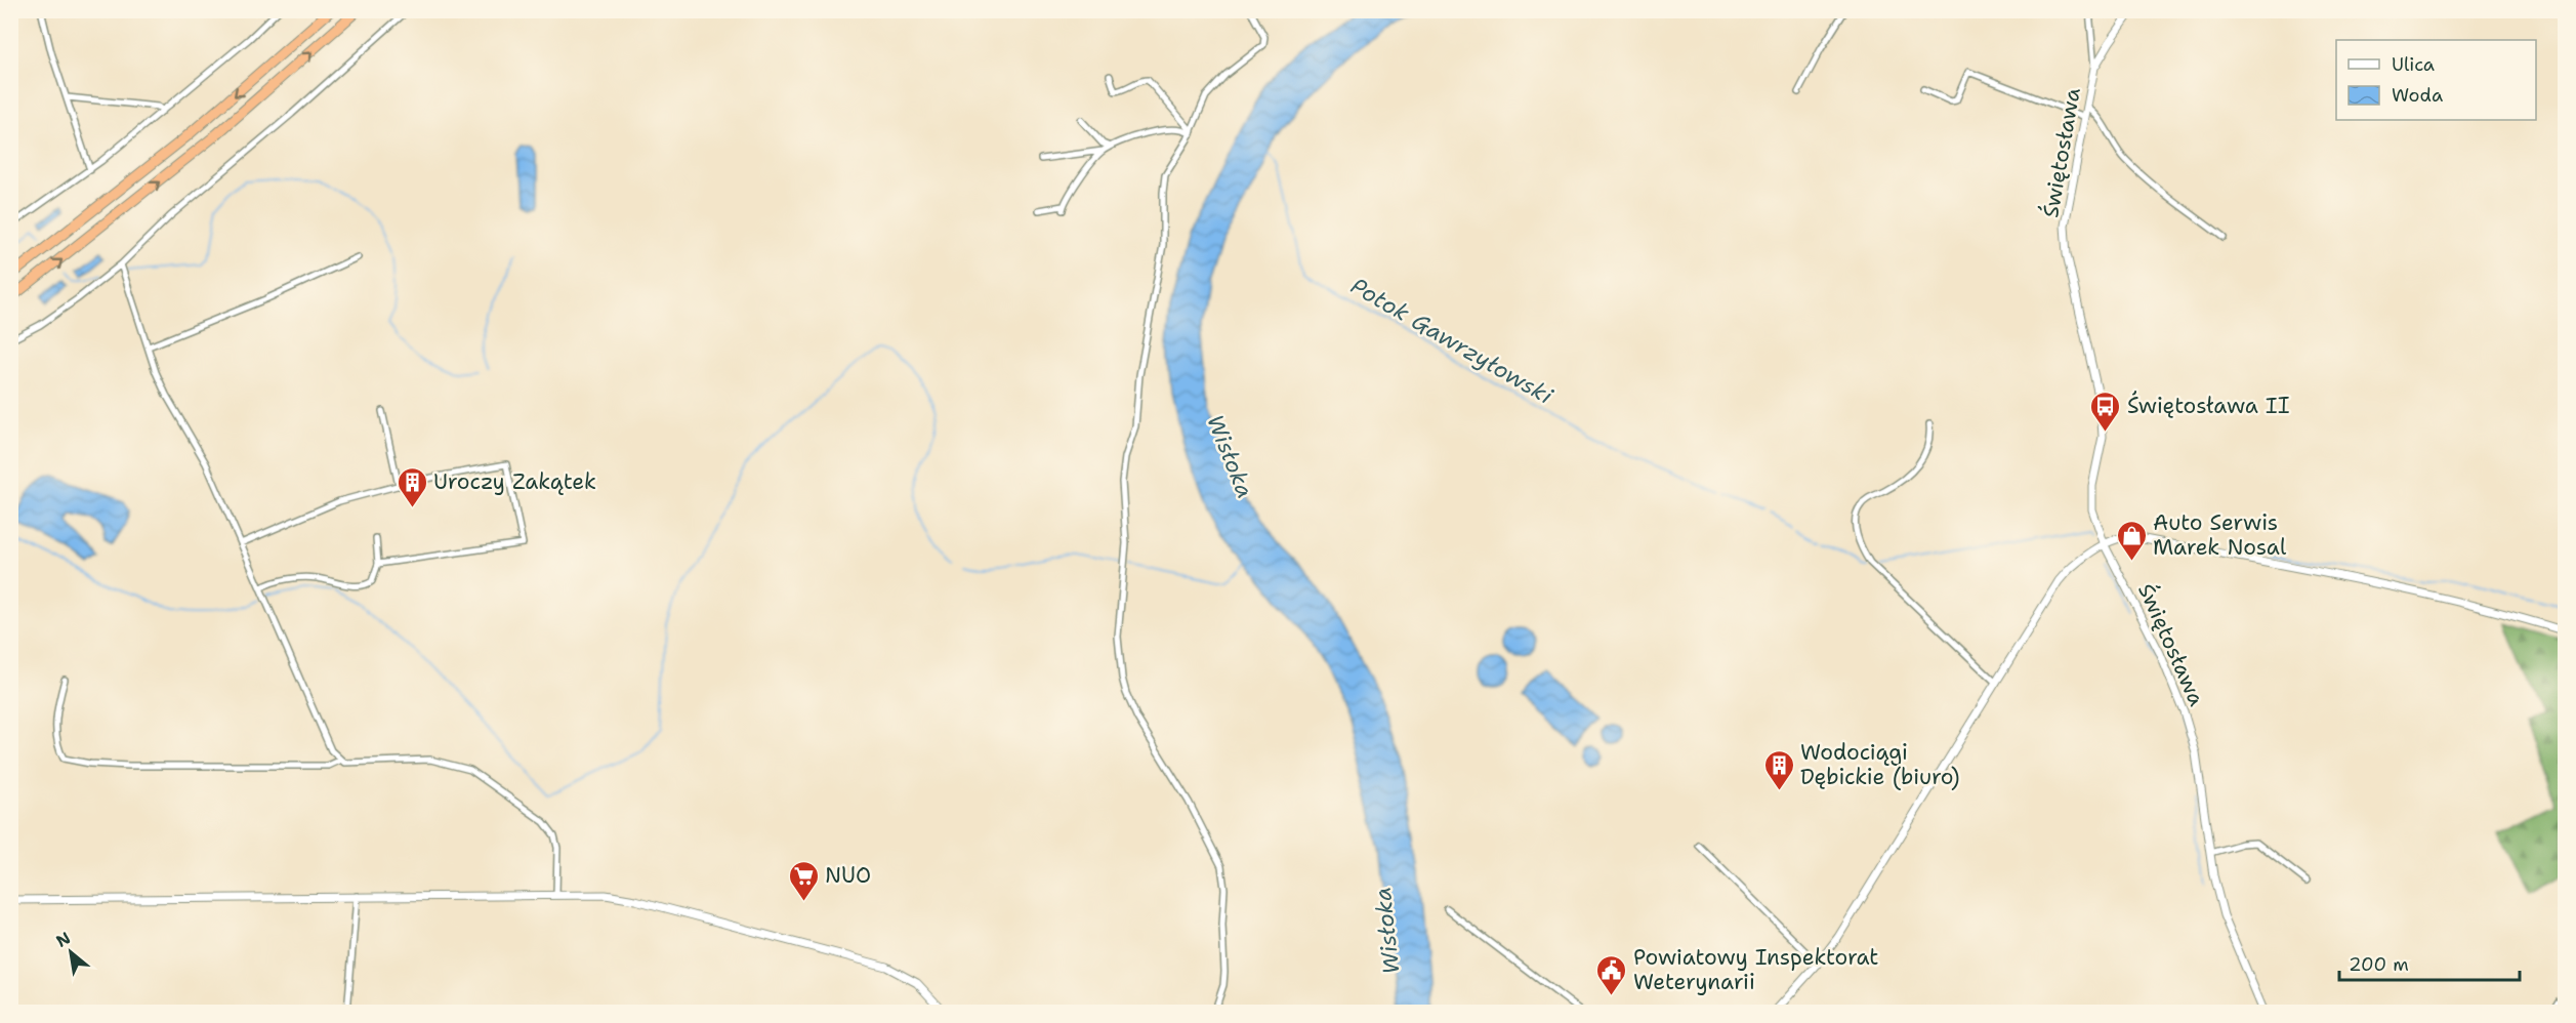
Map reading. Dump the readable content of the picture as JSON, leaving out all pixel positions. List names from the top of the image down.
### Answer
{
  "streets": {
    "street": ["Świętosława"]
  },
  "water": ["Potok Gawrzyłowski", "Wisłoka"],
  "places": {
    "bus stop": ["Świętosława II"],
    "building": ["Uroczy Zakątek", "Wodociągi Dębickie (biuro)"],
    "shop": ["Auto Serwis Marek Nosal"],
    "supermarket": ["NUO"],
    "public building": ["Powiatowy Inspektorat Weterynarii"]
  },
  "legend": ["Ulica", "Woda"],
  "scale_bar": "200 m",
  "north": "top left"
}
